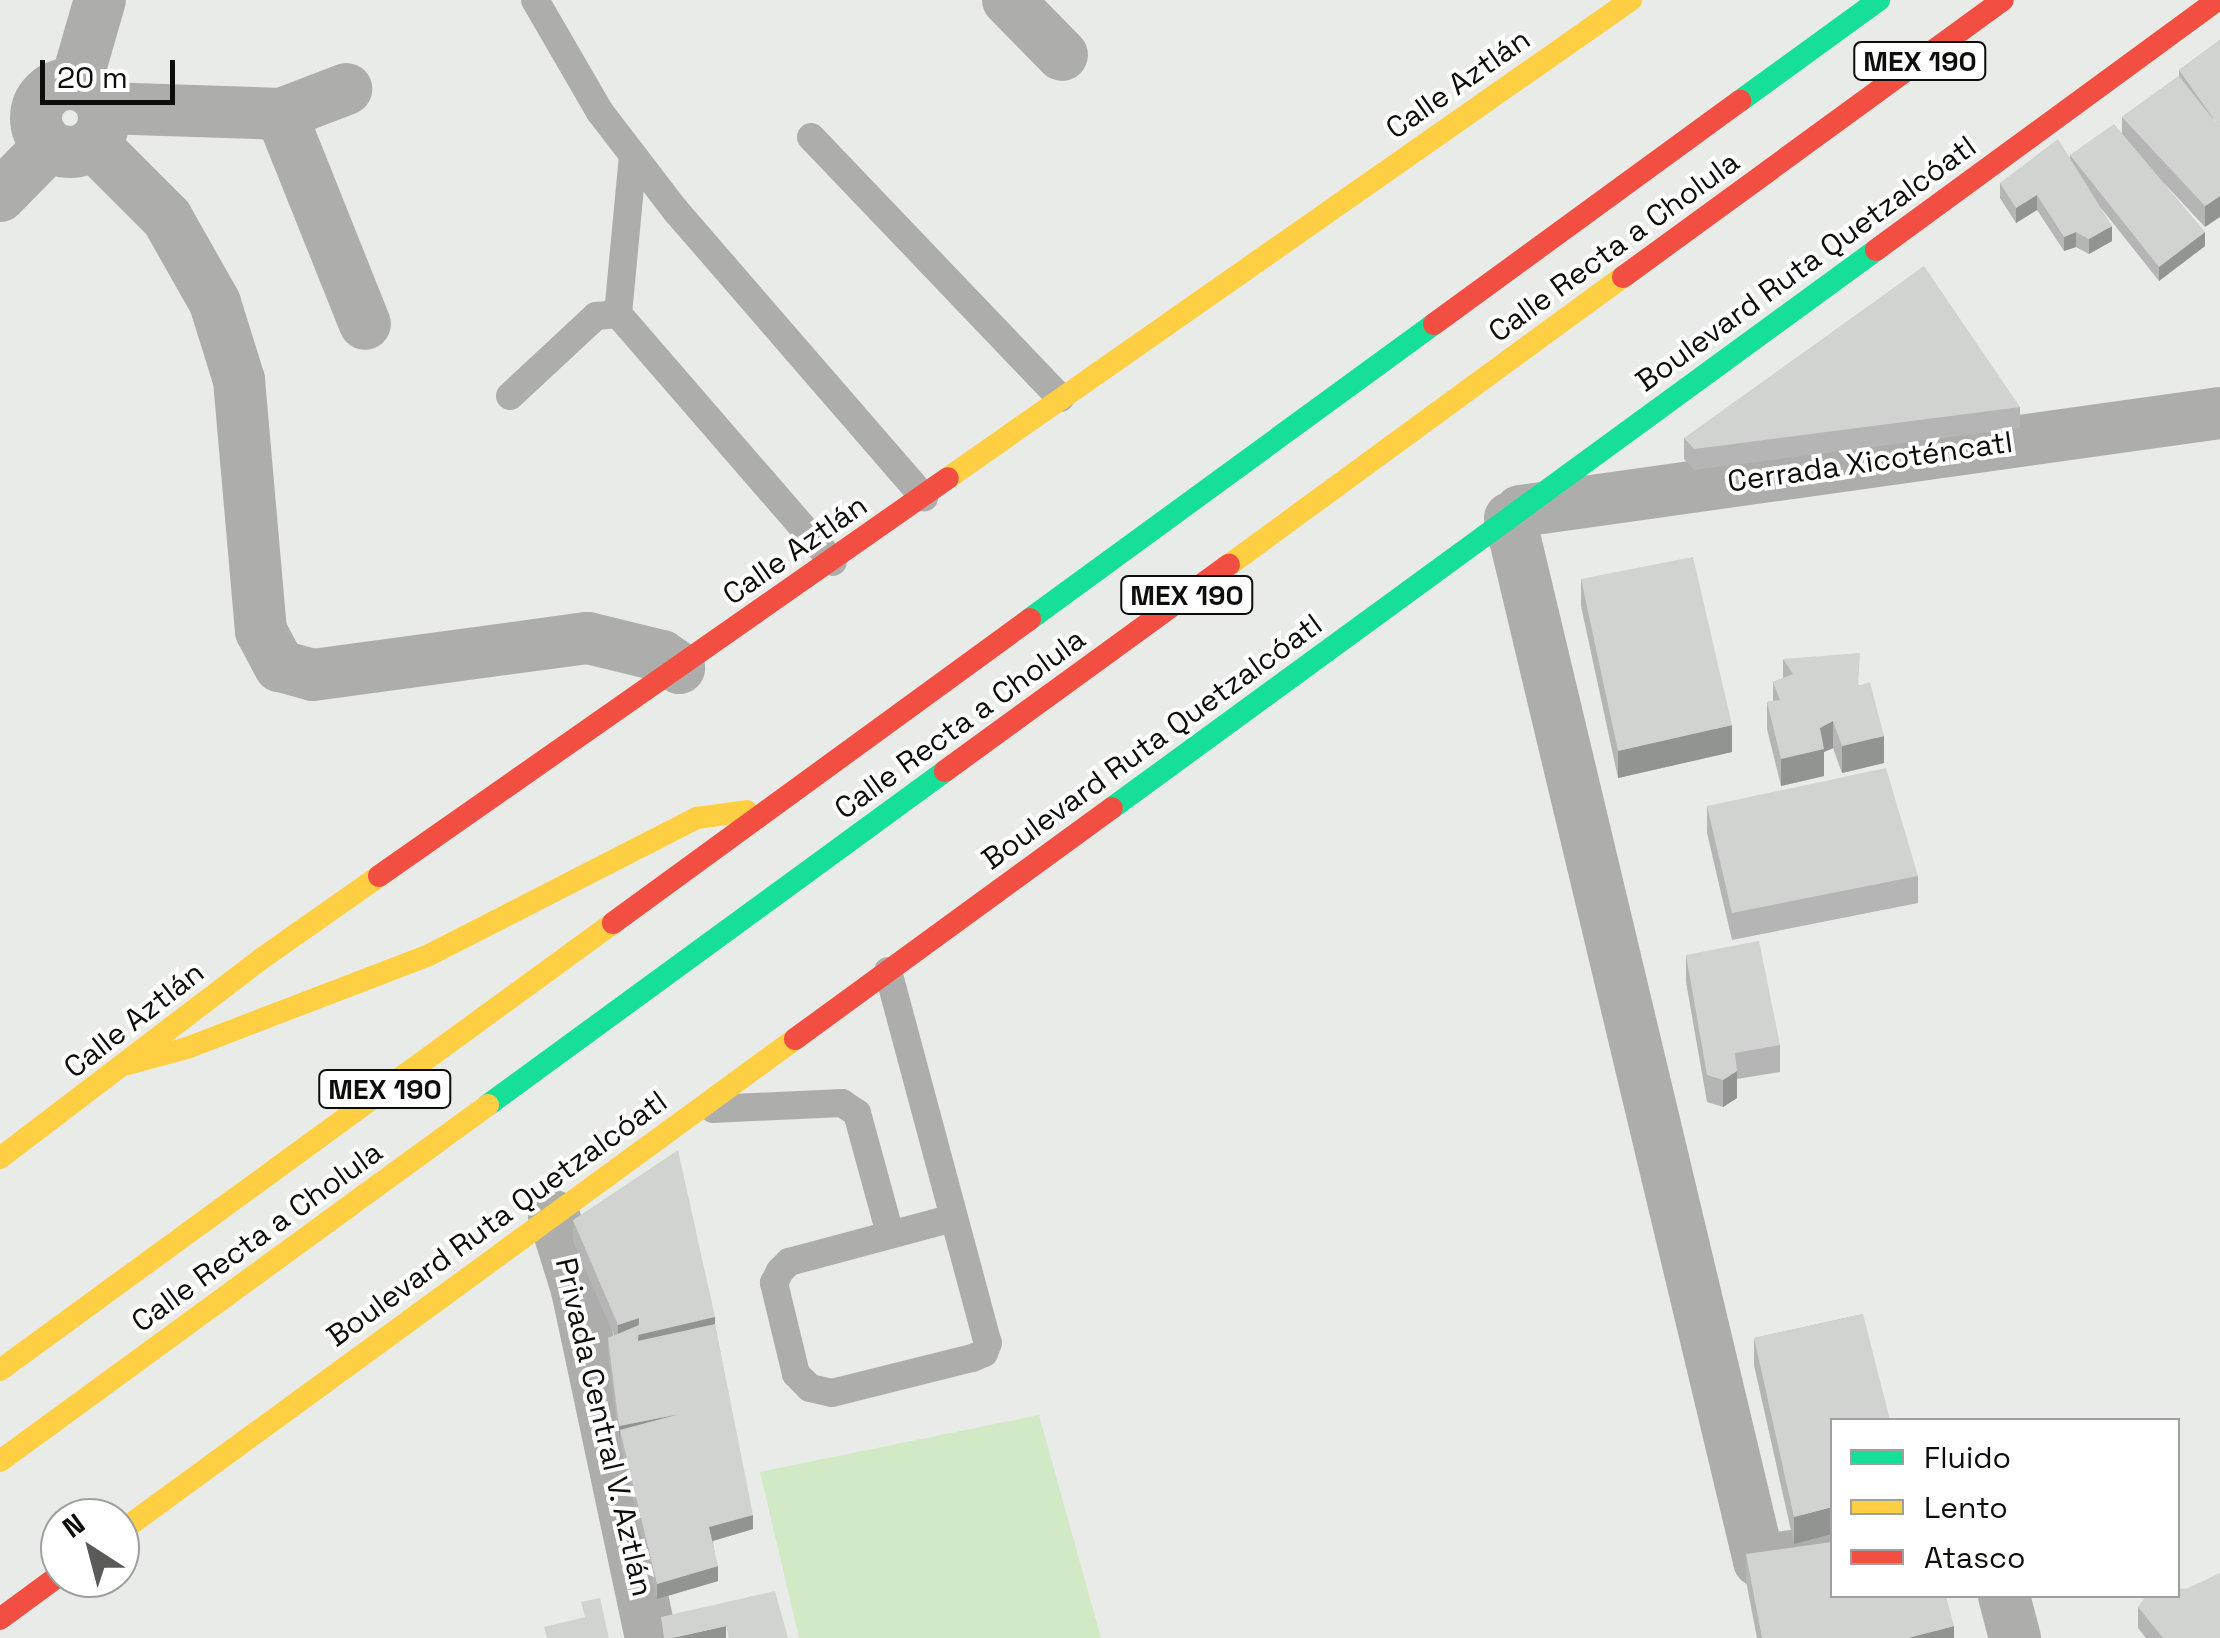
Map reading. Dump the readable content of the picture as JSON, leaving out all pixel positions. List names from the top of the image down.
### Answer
{
  "streets": {
    "main road": [
      "MEX 190",
      "Calle Aztlán",
      "Calle Recta a Cholula",
      "Boulevard Ruta Quetzalcóatl"
    ],
    "street": ["Cerrada Xicoténcatl", "Privada Central V. Aztlán"]
  },
  "crossings": [
    ["Boulevard Ruta Quetzalcóatl", "Cerrada Xicoténcatl"],
    ["Boulevard Ruta Quetzalcóatl", "Privada Central V. Aztlán"]
  ],
  "legend": ["Fluido", "Lento", "Atasco"],
  "scale_bar": "20 m",
  "north": "top left"
}
